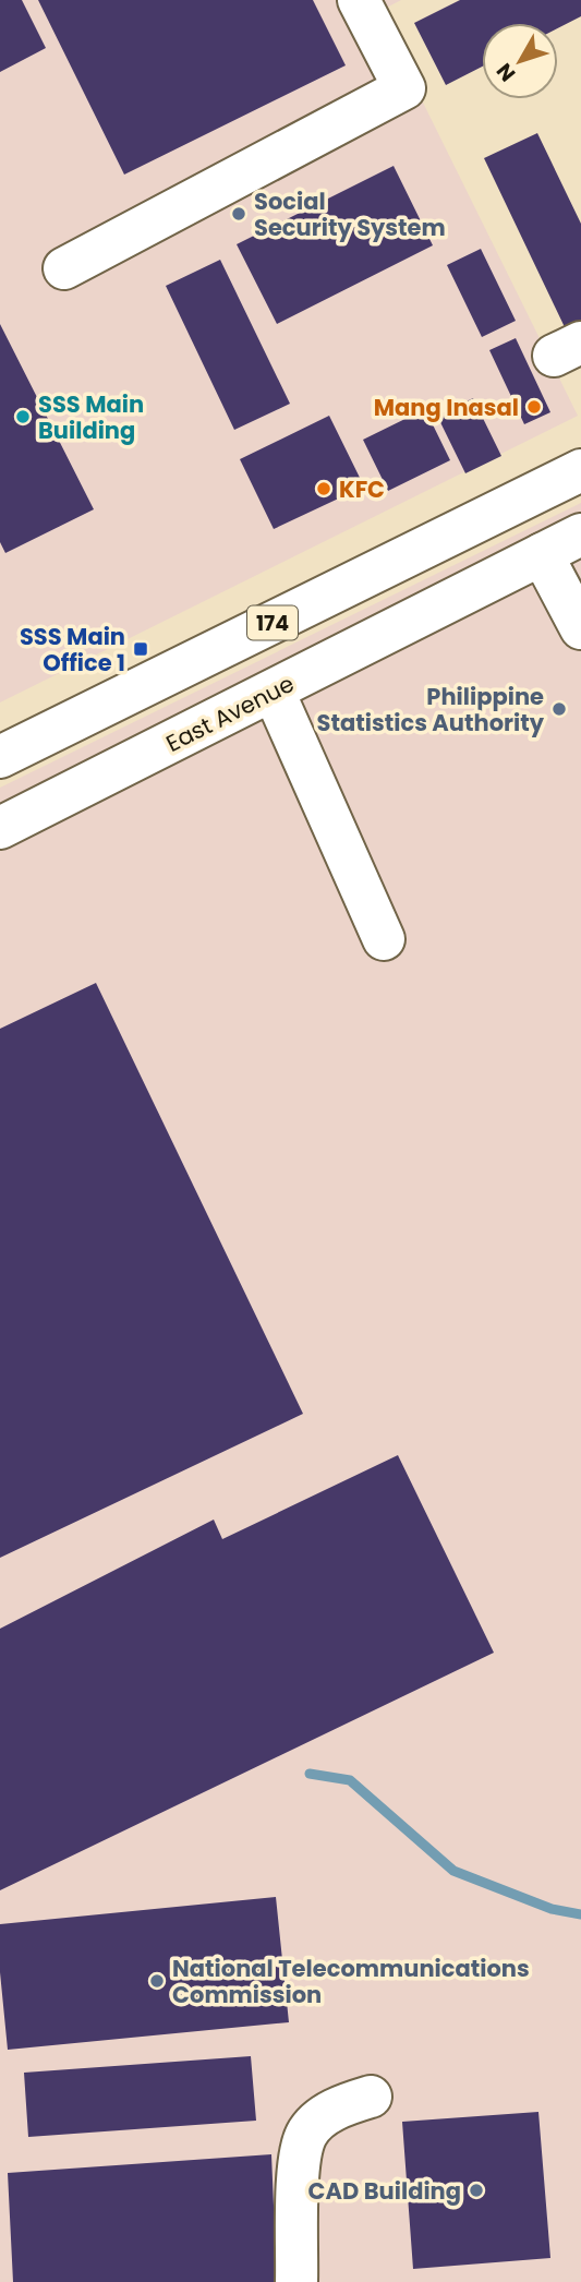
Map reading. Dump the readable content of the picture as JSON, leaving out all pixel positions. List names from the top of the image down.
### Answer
{
  "streets": {
    "main road": ["174", "East Avenue"]
  },
  "places": {
    "other": [
      "Social Security System",
      "Mang Inasal",
      "SSS Main Building",
      "KFC",
      "Philippine Statistics Authority",
      "National Telecommunications Commission",
      "CAD Building"
    ],
    "transit": ["SSS Main Office 1"]
  },
  "north": "bottom left"
}
